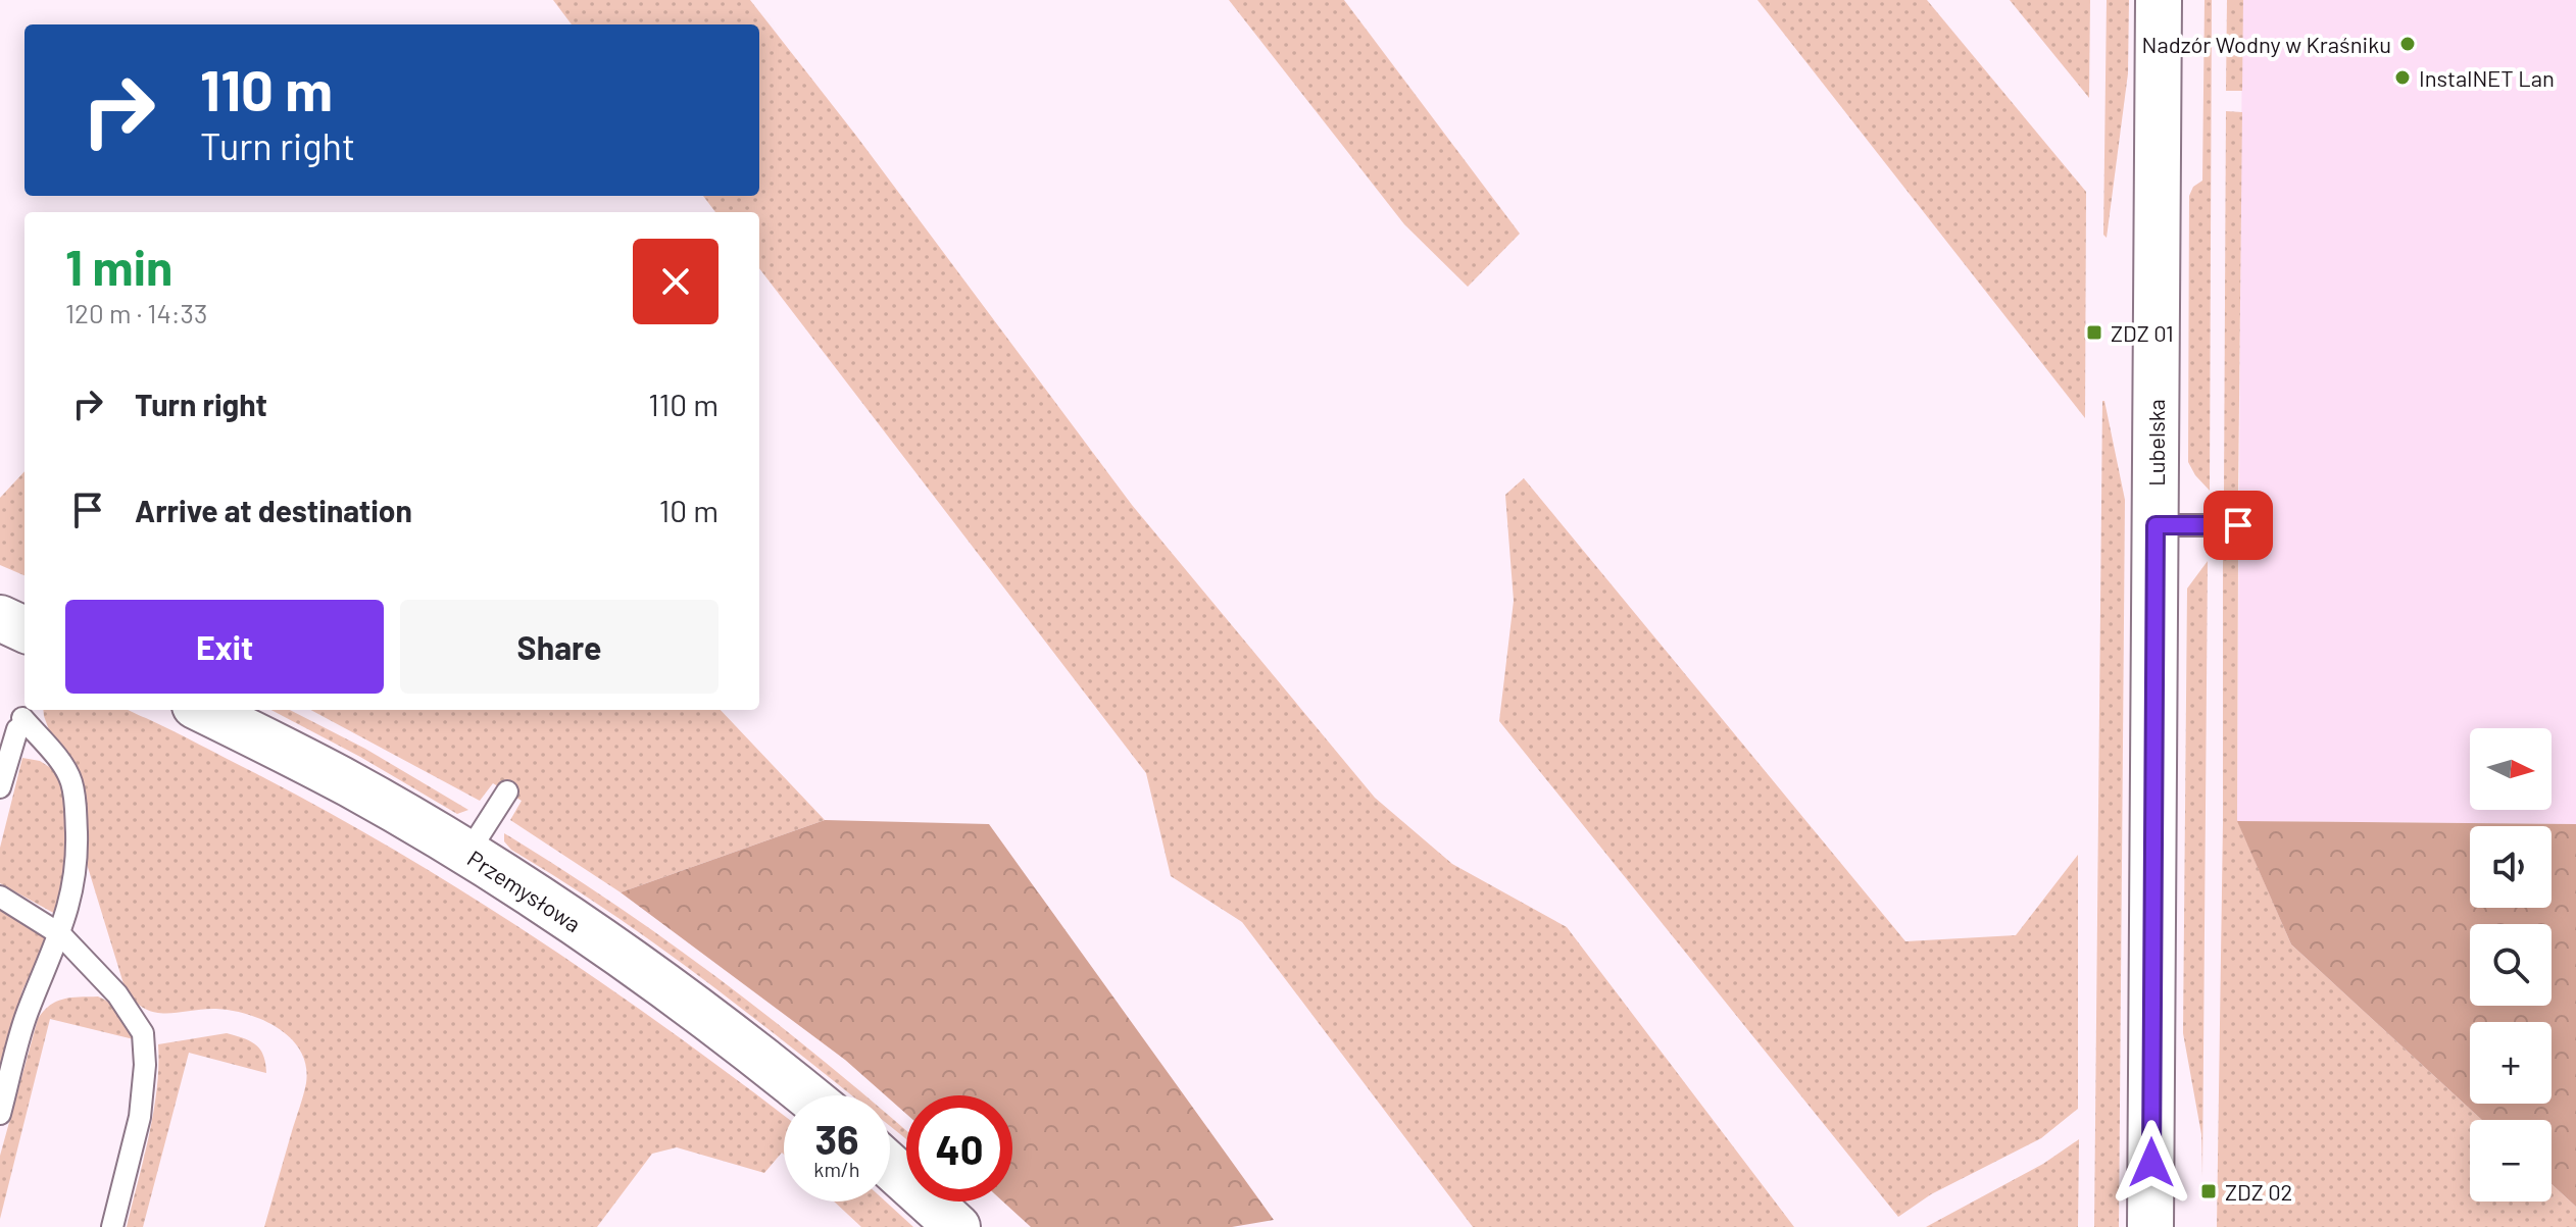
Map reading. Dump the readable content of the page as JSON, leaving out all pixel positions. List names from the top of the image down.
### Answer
{
  "streets": {
    "street": ["Lubelska", "Przemysłowa"]
  },
  "places": {
    "other": ["Nadzór Wodny w Kraśniku", "InstalNET Lan"],
    "transit": ["ZDZ 01", "ZDZ 02"]
  },
  "north": "right",
  "page": {
    "turn": ["110 m", "Turn right"],
    "heading": ["1 min", "120 m · 14:33"],
    "list": [
      {
        "name": "Turn right",
        "value": "110 m"
      },
      {
        "name": "Arrive at destination",
        "value": "10 m"
      }
    ],
    "buttons": ["Exit", "Share"],
    "map_buttons": ["+", "−"],
    "speed": "36 km/h",
    "limit": "40"
  }
}
